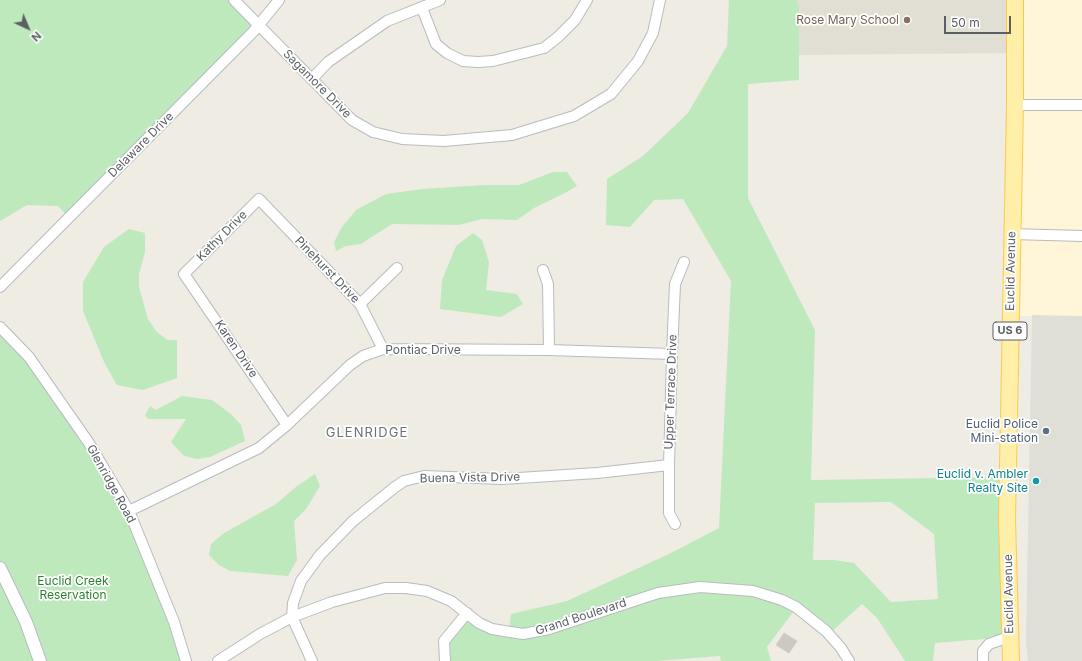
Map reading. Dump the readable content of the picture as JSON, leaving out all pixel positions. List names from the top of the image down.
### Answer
{
  "streets": {
    "main road": ["Euclid Avenue", "US 6"],
    "street": [
      "Sagamore Drive",
      "Delaware Drive",
      "Kathy Drive",
      "Pinehurst Drive",
      "Karen Drive",
      "Pontiac Drive",
      "Upper Terrace Drive",
      "Buena Vista Drive",
      "Glenridge Road",
      "Grand Boulevard"
    ]
  },
  "crossings": [
    ["Sagamore Drive", "Delaware Drive"],
    ["Kathy Drive", "Pinehurst Drive"],
    ["Kathy Drive", "Karen Drive"],
    ["Pinehurst Drive", "Pontiac Drive"],
    ["Karen Drive", "Pontiac Drive"],
    ["Pontiac Drive", "Upper Terrace Drive"],
    ["Pontiac Drive", "Glenridge Road"],
    ["Upper Terrace Drive", "Buena Vista Drive"],
    ["Buena Vista Drive", "Grand Boulevard"]
  ],
  "districts": ["GLENRIDGE"],
  "parks": ["Euclid Creek Reservation"],
  "places": ["Rose Mary School", "Euclid Police Mini-station", "Euclid v. Ambler Realty Site"],
  "scale_bar": "50 m",
  "north": "bottom right"
}
